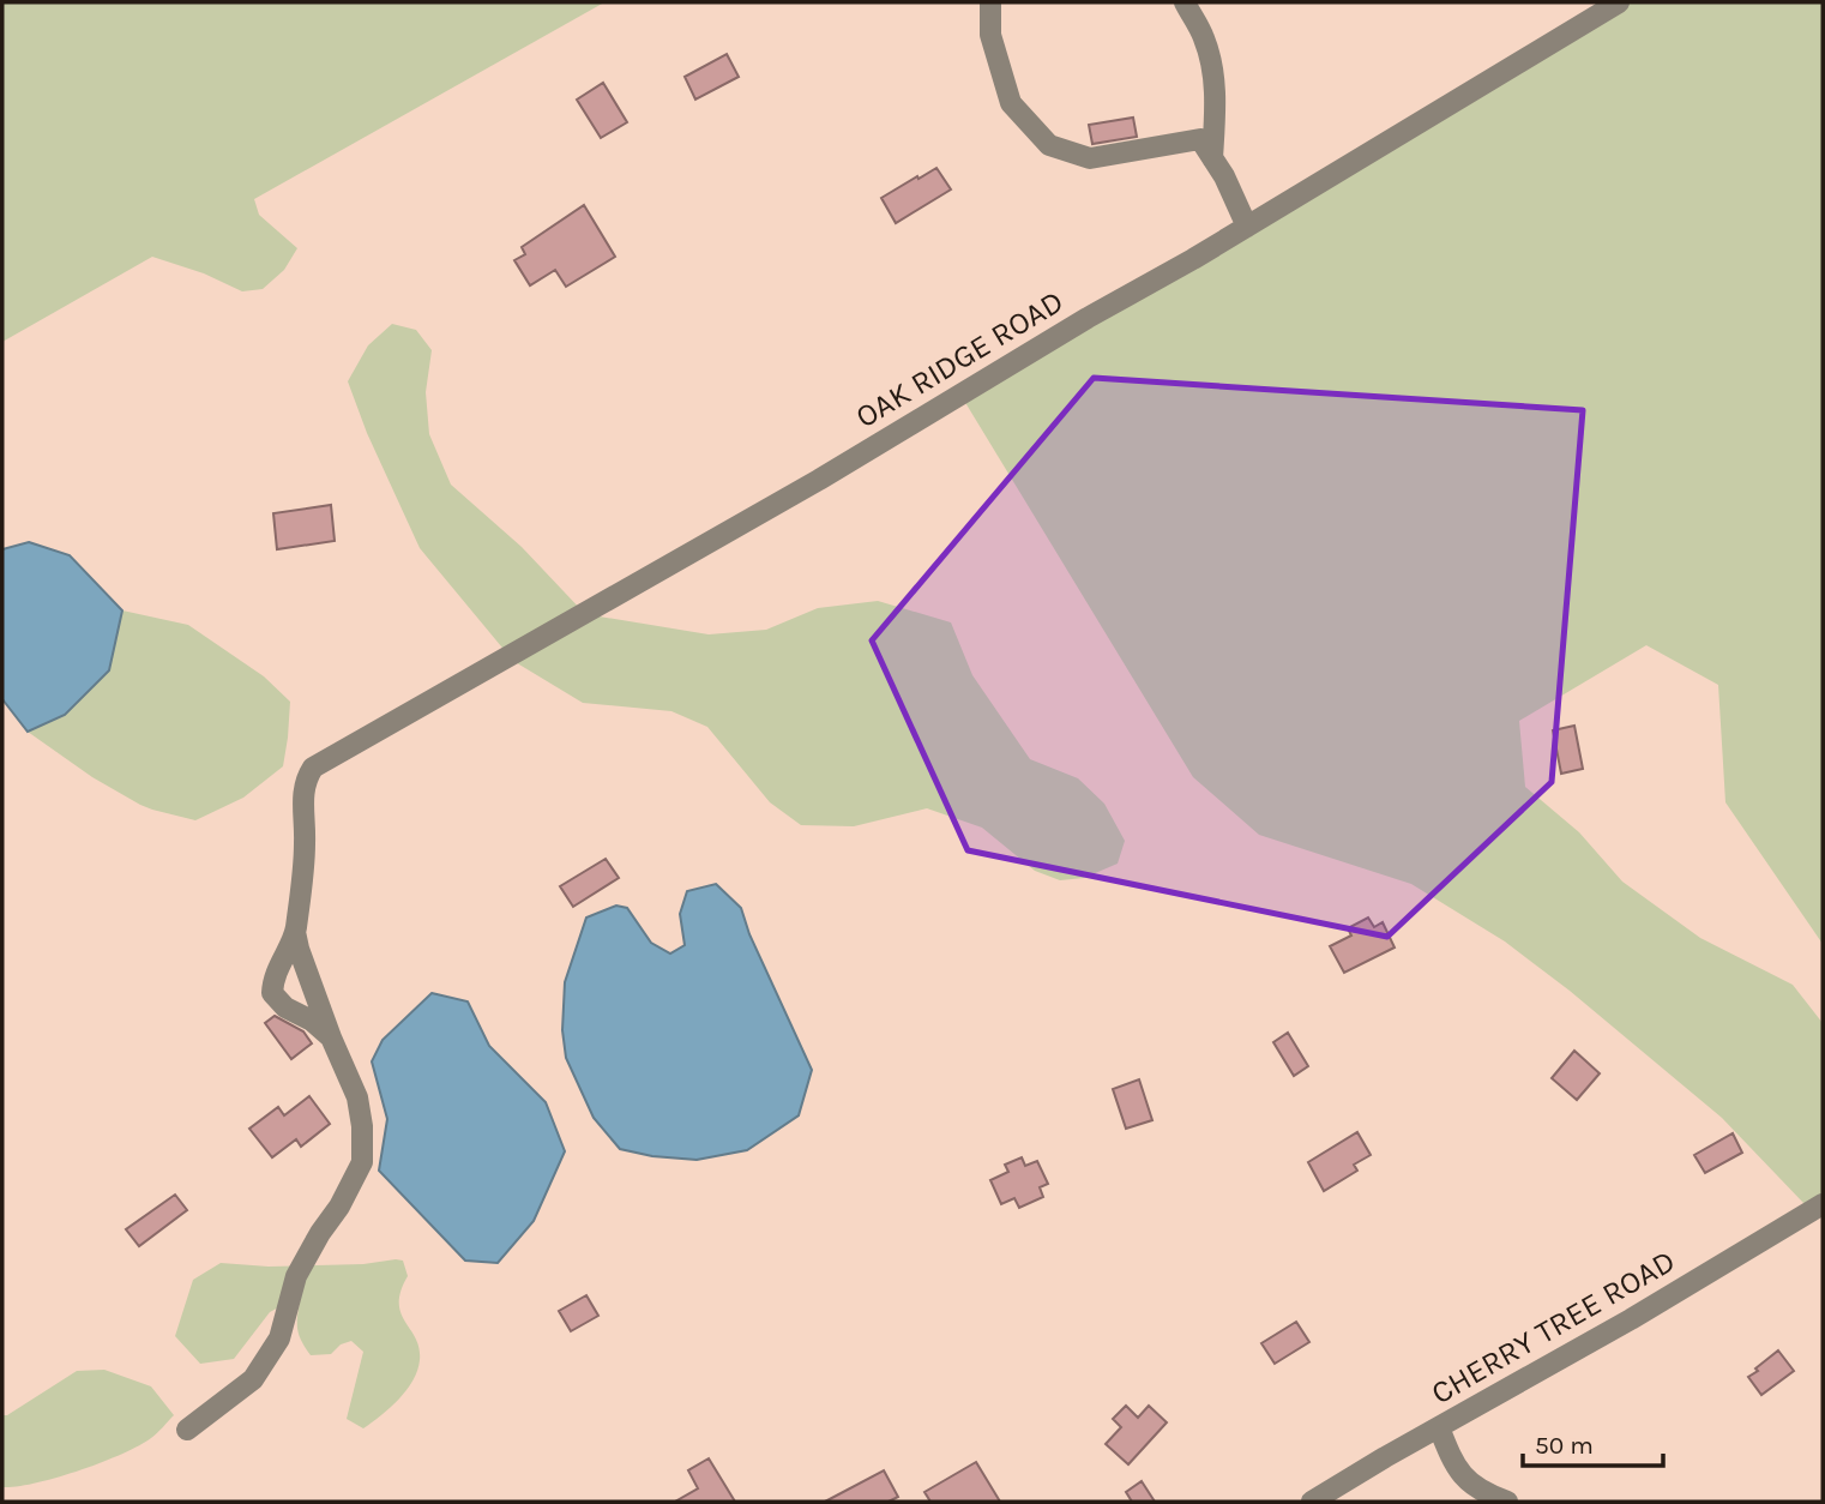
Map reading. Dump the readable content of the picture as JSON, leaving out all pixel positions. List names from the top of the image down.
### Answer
{
  "streets": {
    "street": ["OAK RIDGE ROAD", "CHERRY TREE ROAD"]
  },
  "scale_bar": "50 m"
}
